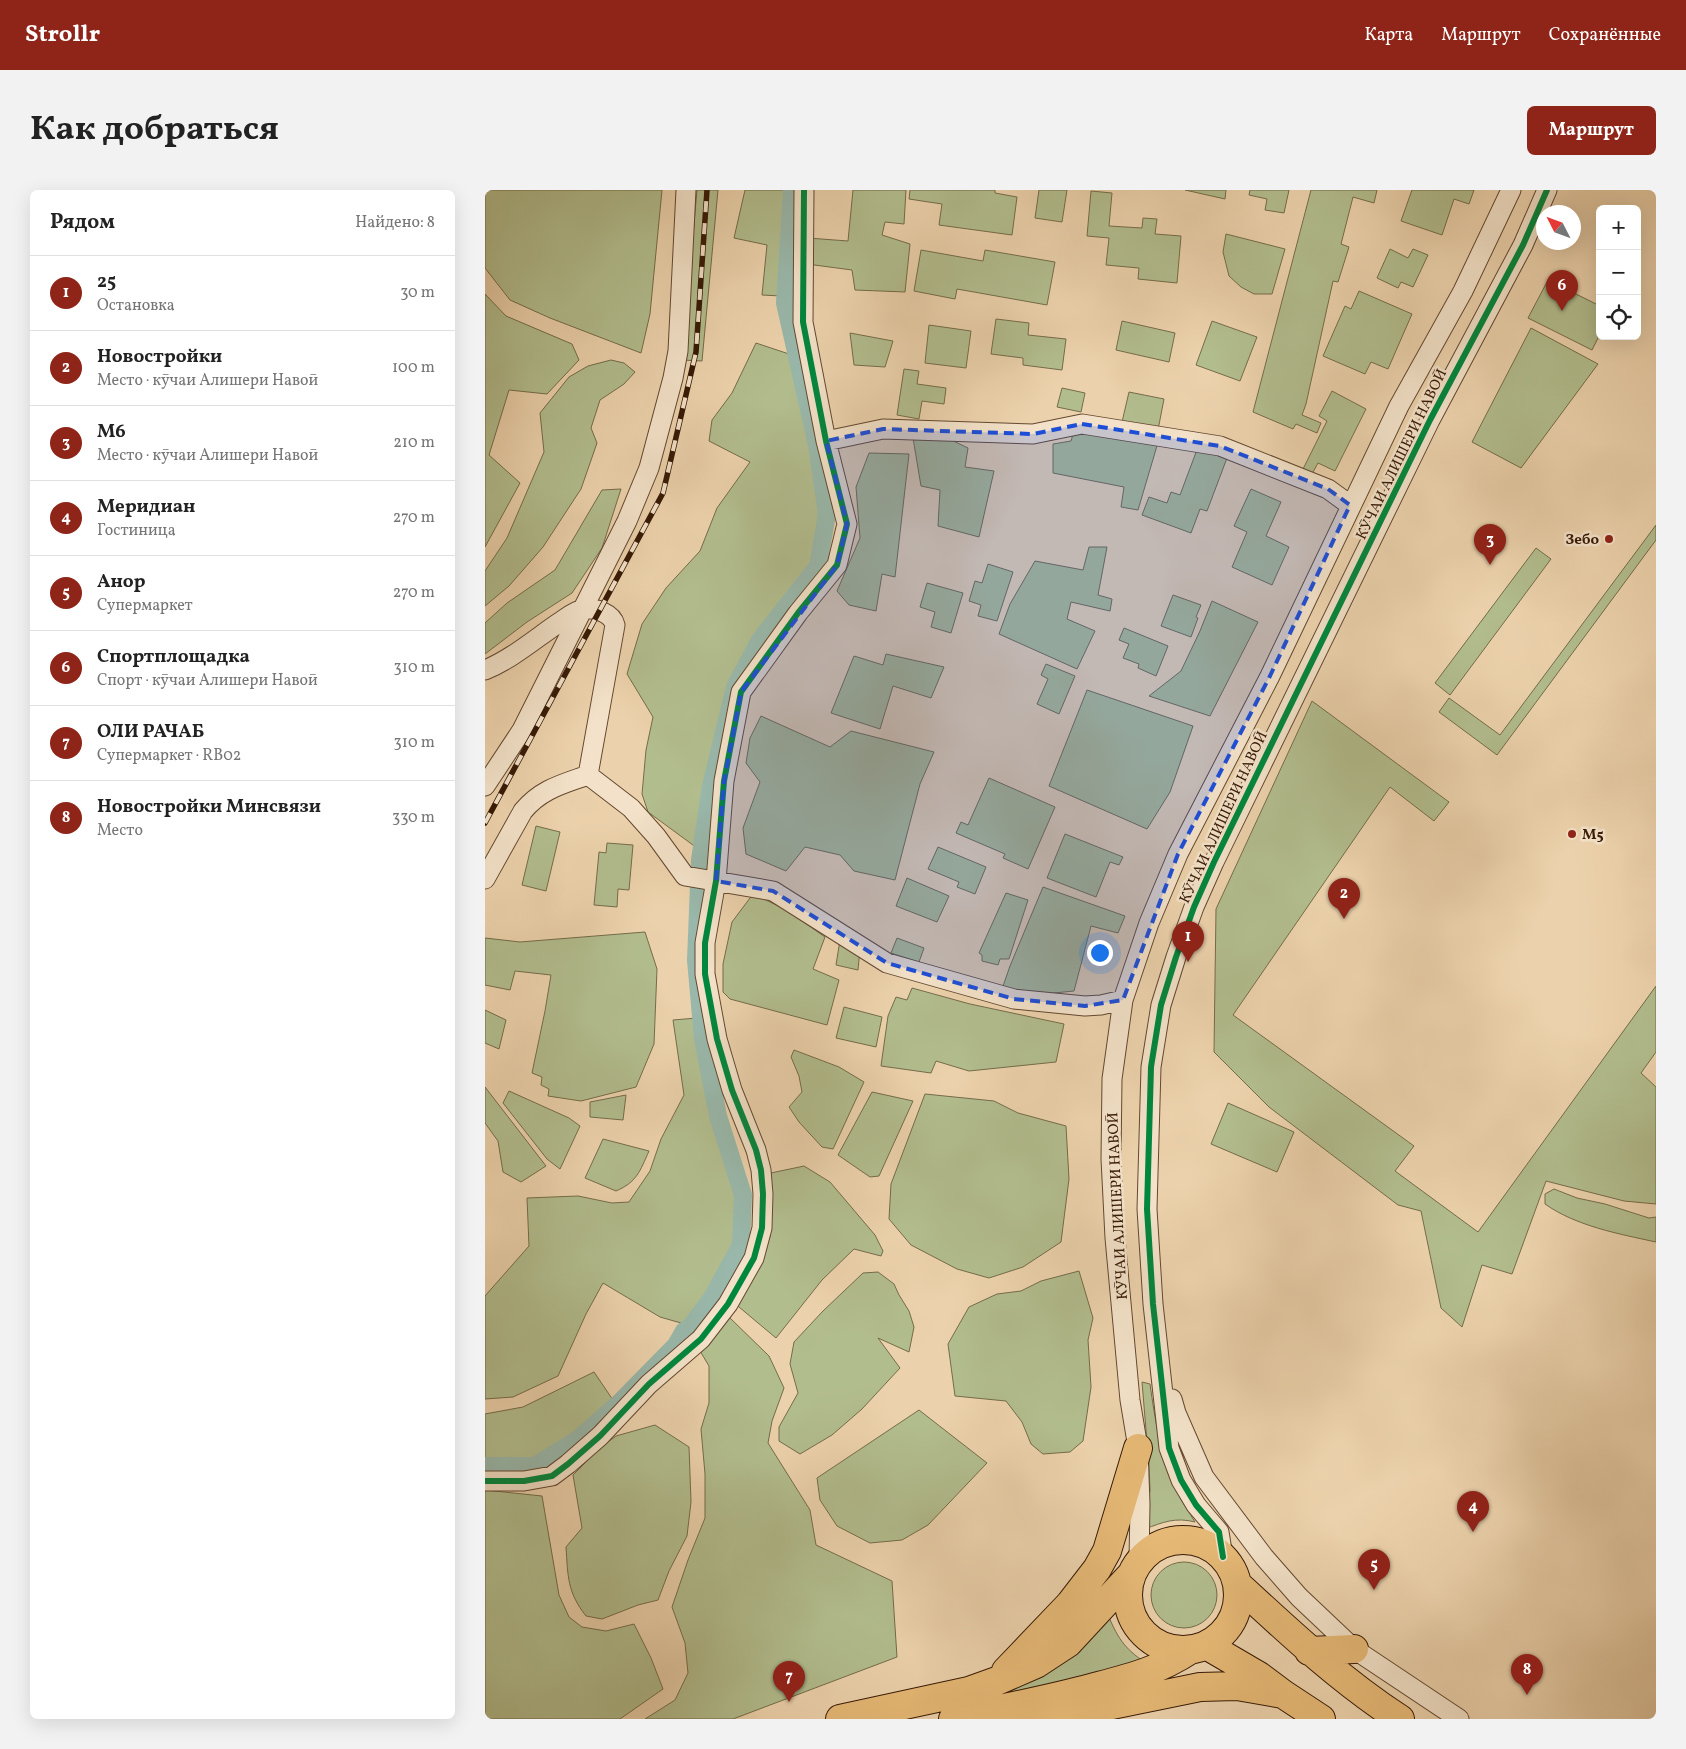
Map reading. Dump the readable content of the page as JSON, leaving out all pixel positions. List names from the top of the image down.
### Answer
{
  "streets": {
    "street": ["КӮЧАИ АЛИШЕРИ НАВОӢ"]
  },
  "places": ["Зебо", "М5"],
  "north": "top left",
  "page": {
    "header": "Strollr",
    "nav": ["Карта", "Маршрут", "Сохранённые"],
    "title": "Как добраться",
    "buttons": "Маршрут",
    "heading": ["Рядом", "Найдено: 8"],
    "map_buttons": ["+", "−"],
    "list": [
      {
        "mark": "1",
        "name": "25",
        "note": "Остановка",
        "value": "30 m"
      },
      {
        "mark": "2",
        "name": "Новостройки",
        "note": "Место · кӯчаи Алишери Навоӣ",
        "value": "100 m"
      },
      {
        "mark": "3",
        "name": "М6",
        "note": "Место · кӯчаи Алишери Навоӣ",
        "value": "210 m"
      },
      {
        "mark": "4",
        "name": "Меридиан",
        "note": "Гостиница",
        "value": "270 m"
      },
      {
        "mark": "5",
        "name": "Анор",
        "note": "Супермаркет",
        "value": "270 m"
      },
      {
        "mark": "6",
        "name": "Спортплощадка",
        "note": "Спорт · кӯчаи Алишери Навоӣ",
        "value": "310 m"
      },
      {
        "mark": "7",
        "name": "ОЛИ РАЧАБ",
        "note": "Супермаркет · RB02",
        "value": "310 m"
      },
      {
        "mark": "8",
        "name": "Новостройки Минсвязи",
        "note": "Место",
        "value": "330 m"
      }
    ],
    "pins": [
      "6",
      "3",
      "2",
      "1",
      "4",
      "5",
      "8",
      "7"
    ]
  }
}
